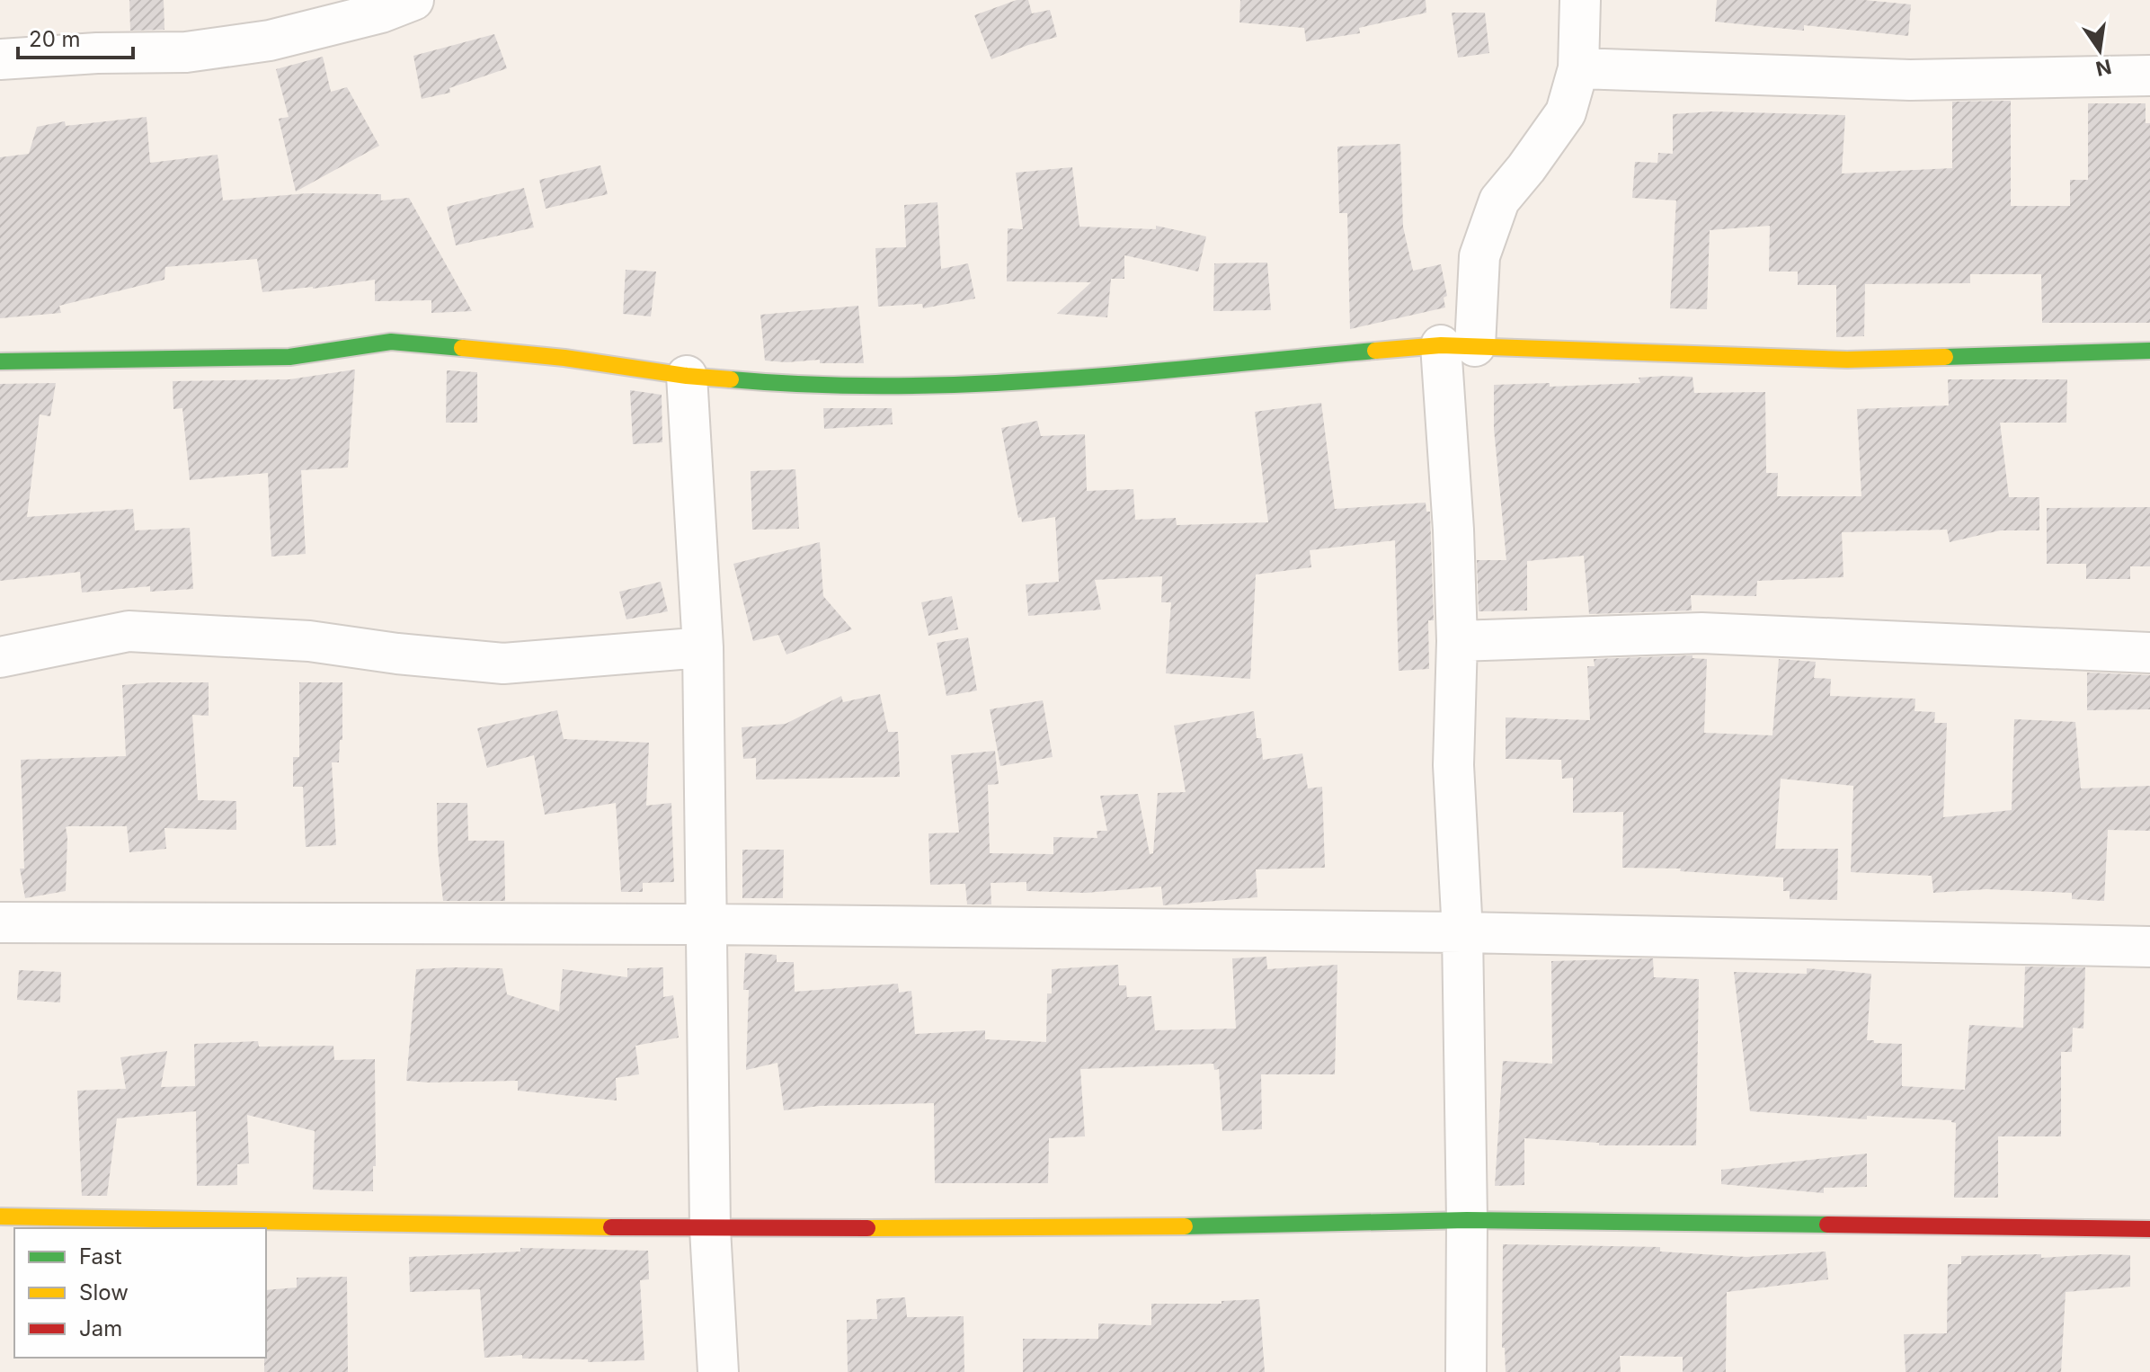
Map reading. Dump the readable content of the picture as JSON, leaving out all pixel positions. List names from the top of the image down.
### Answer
{
  "legend": ["Fast", "Slow", "Jam"],
  "scale_bar": "20 m",
  "north": "bottom"
}
